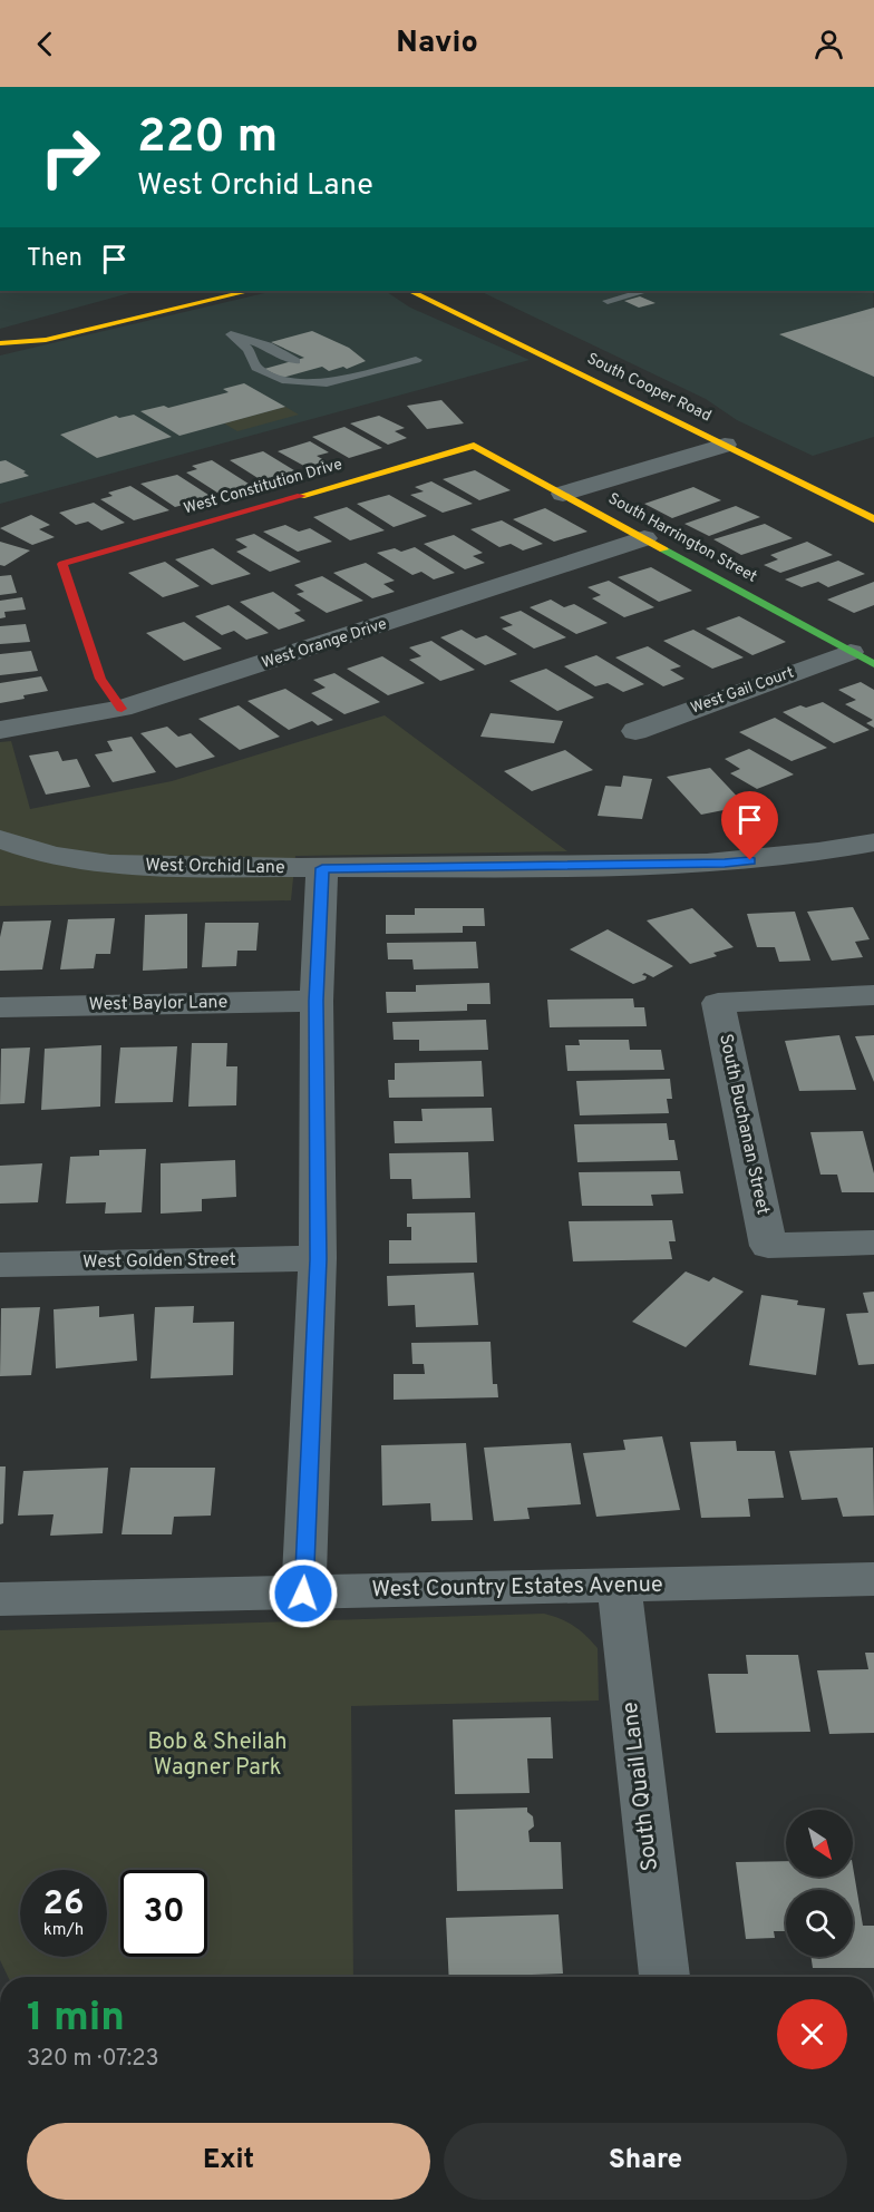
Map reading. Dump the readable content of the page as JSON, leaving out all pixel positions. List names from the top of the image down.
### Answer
{
  "streets": {
    "street": [
      "South Cooper Road",
      "West Constitution Drive",
      "South Harrington Street",
      "West Orange Drive",
      "West Gail Court",
      "West Orchid Lane",
      "West Baylor Lane",
      "South Buchanan Street",
      "West Golden Street",
      "West Country Estates Avenue",
      "South Quail Lane"
    ]
  },
  "crossings": [
    ["West Constitution Drive", "South Harrington Street"],
    ["West Constitution Drive", "West Orange Drive"],
    ["South Harrington Street", "West Orange Drive"],
    ["South Harrington Street", "West Gail Court"],
    ["West Country Estates Avenue", "South Quail Lane"]
  ],
  "parks": ["Bob & Sheilah Wagner Park"],
  "north": "bottom right",
  "page": {
    "header": "Navio",
    "turn": ["220 m", "West Orchid Lane"],
    "then": "Then",
    "speed": "26 km/h",
    "limit": "30",
    "heading": ["1 min", "320 m · 07:23"],
    "buttons": ["Exit", "Share"]
  }
}
